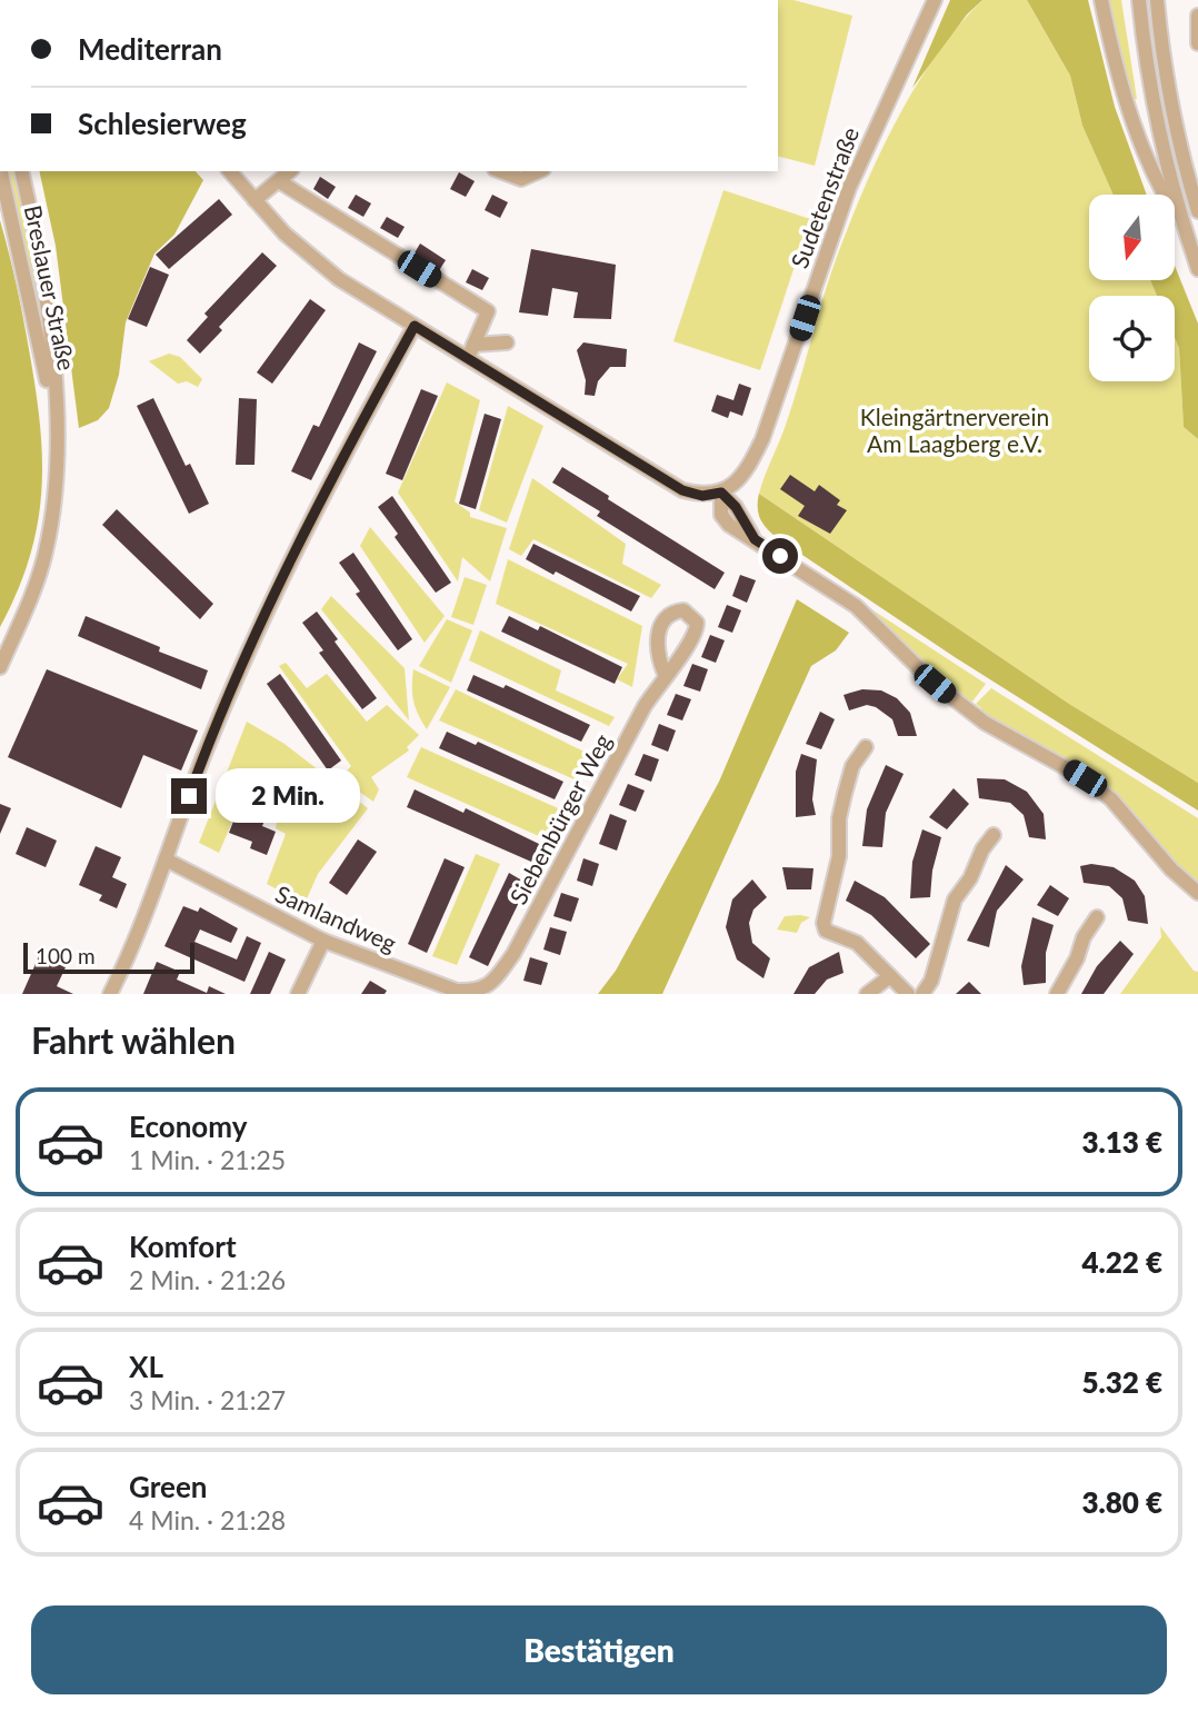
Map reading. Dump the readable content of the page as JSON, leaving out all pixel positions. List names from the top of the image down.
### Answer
{
  "streets": {
    "street": [
      "Sudetenstraße",
      "Breslauer Straße",
      "Siebenbürger Weg",
      "Samlandweg"
    ]
  },
  "crossings": [
    ["Siebenbürger Weg", "Samlandweg"]
  ],
  "parks": ["Kleingärtnerverein Am Laagberg e.V."],
  "scale_bar": "100 m",
  "north": "bottom",
  "page": {
    "banner": ["Mediterran", "Schlesierweg"],
    "bubble": "2 Min.",
    "scale": "100 m",
    "heading": "Fahrt wählen",
    "list": [
      {
        "name": "Economy",
        "note": "1 Min. · 21:25",
        "value": "3.13 €"
      },
      {
        "name": "Komfort",
        "note": "2 Min. · 21:26",
        "value": "4.22 €"
      },
      {
        "name": "XL",
        "note": "3 Min. · 21:27",
        "value": "5.32 €"
      },
      {
        "name": "Green",
        "note": "4 Min. · 21:28",
        "value": "3.80 €"
      }
    ],
    "buttons": "Bestätigen"
  }
}
